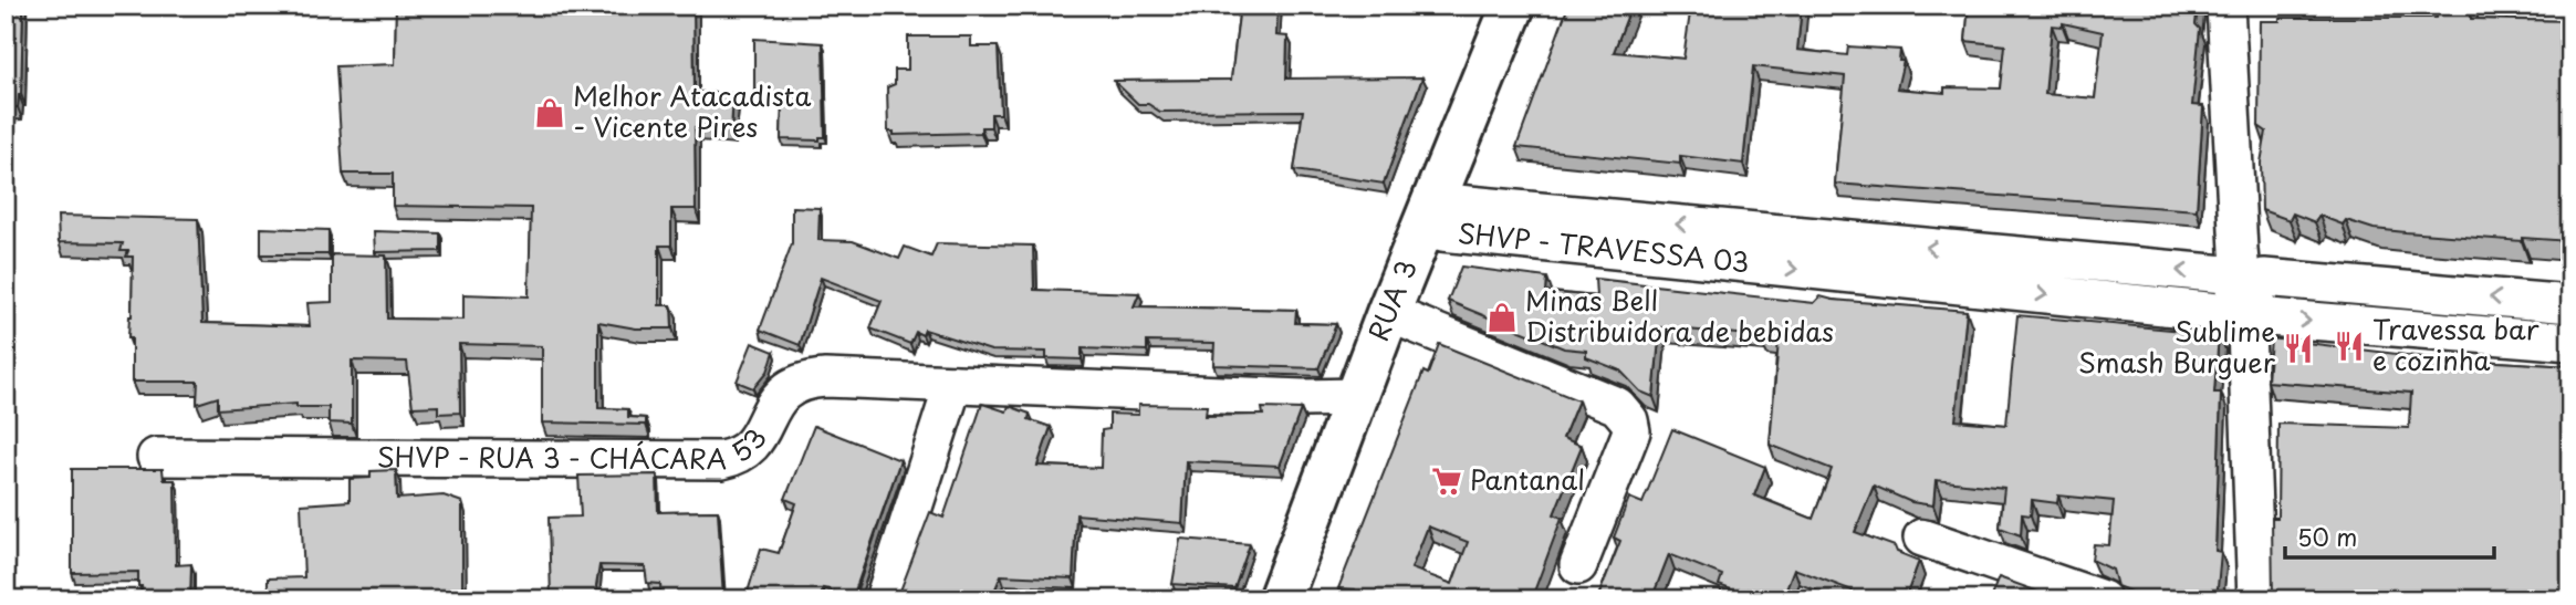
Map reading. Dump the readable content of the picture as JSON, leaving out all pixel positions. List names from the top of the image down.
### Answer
{
  "streets": {
    "main road": ["RUA 3"],
    "street": ["SHVP - TRAVESSA 03", "SHVP - RUA 3 - CHÁCARA 53"]
  },
  "crossings": [
    ["SHVP - TRAVESSA 03", "RUA 3"],
    ["RUA 3", "SHVP - RUA 3 - CHÁCARA 53"]
  ],
  "places": {
    "shop": ["Melhor Atacadista - Vicente Pires", "Minas Bell Distribuidora de bebidas"],
    "restaurant": ["Travessa bar e cozinha", "Sublime Smash Burguer"],
    "supermarket": ["Pantanal"]
  },
  "scale_bar": "50 m"
}
